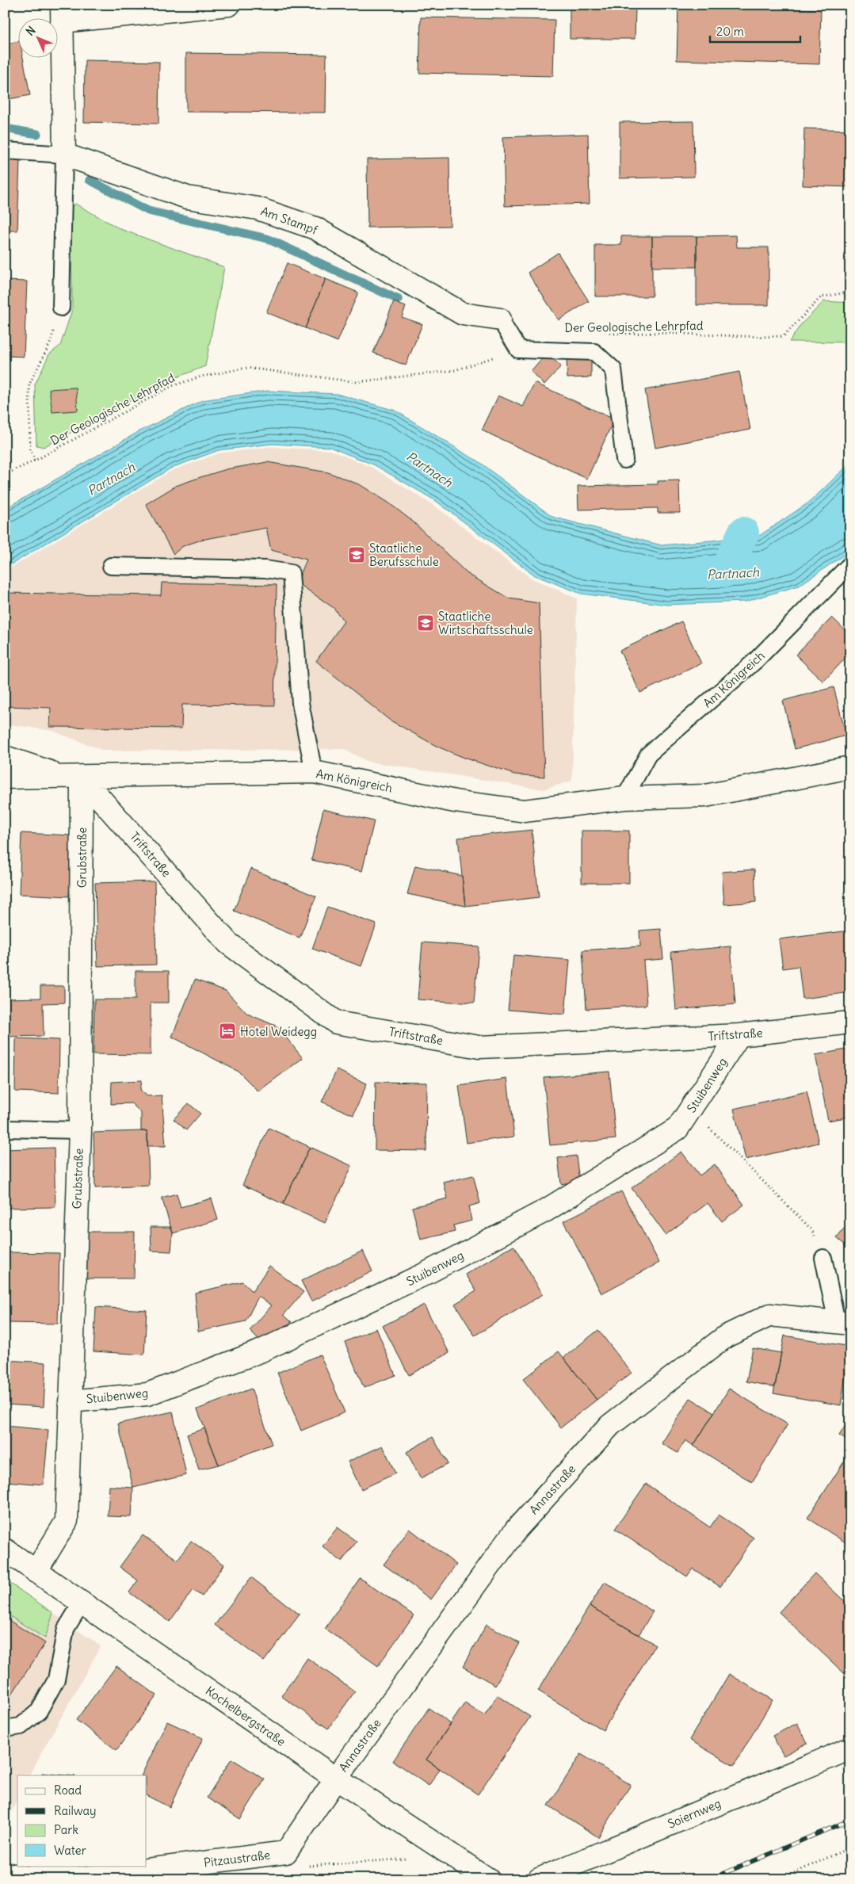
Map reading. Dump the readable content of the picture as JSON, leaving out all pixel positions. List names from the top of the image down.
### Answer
{
  "streets": {
    "street": [
      "Am Stampf",
      "Am Königreich",
      "Triftstraße",
      "Grubstraße",
      "Stuibenweg",
      "Annastraße",
      "Kochelbergstraße",
      "Soiernweg",
      "Pitzaustraße"
    ],
    "path": ["Der Geologische Lehrpfad"]
  },
  "crossings": [
    ["Am Königreich", "Triftstraße"],
    ["Am Königreich", "Grubstraße"],
    ["Triftstraße", "Grubstraße"],
    ["Triftstraße", "Stuibenweg"],
    ["Grubstraße", "Stuibenweg"],
    ["Grubstraße", "Kochelbergstraße"],
    ["Annastraße", "Kochelbergstraße"],
    ["Annastraße", "Pitzaustraße"],
    ["Kochelbergstraße", "Pitzaustraße"]
  ],
  "water": ["Partnach"],
  "places": {
    "school or university": ["Staatliche Berufsschule", "Staatliche Wirtschaftsschule"],
    "hotel": ["Hotel Weidegg"]
  },
  "legend": [
    "Road",
    "Railway",
    "Park",
    "Water"
  ],
  "scale_bar": "20 m",
  "north": "top left"
}
